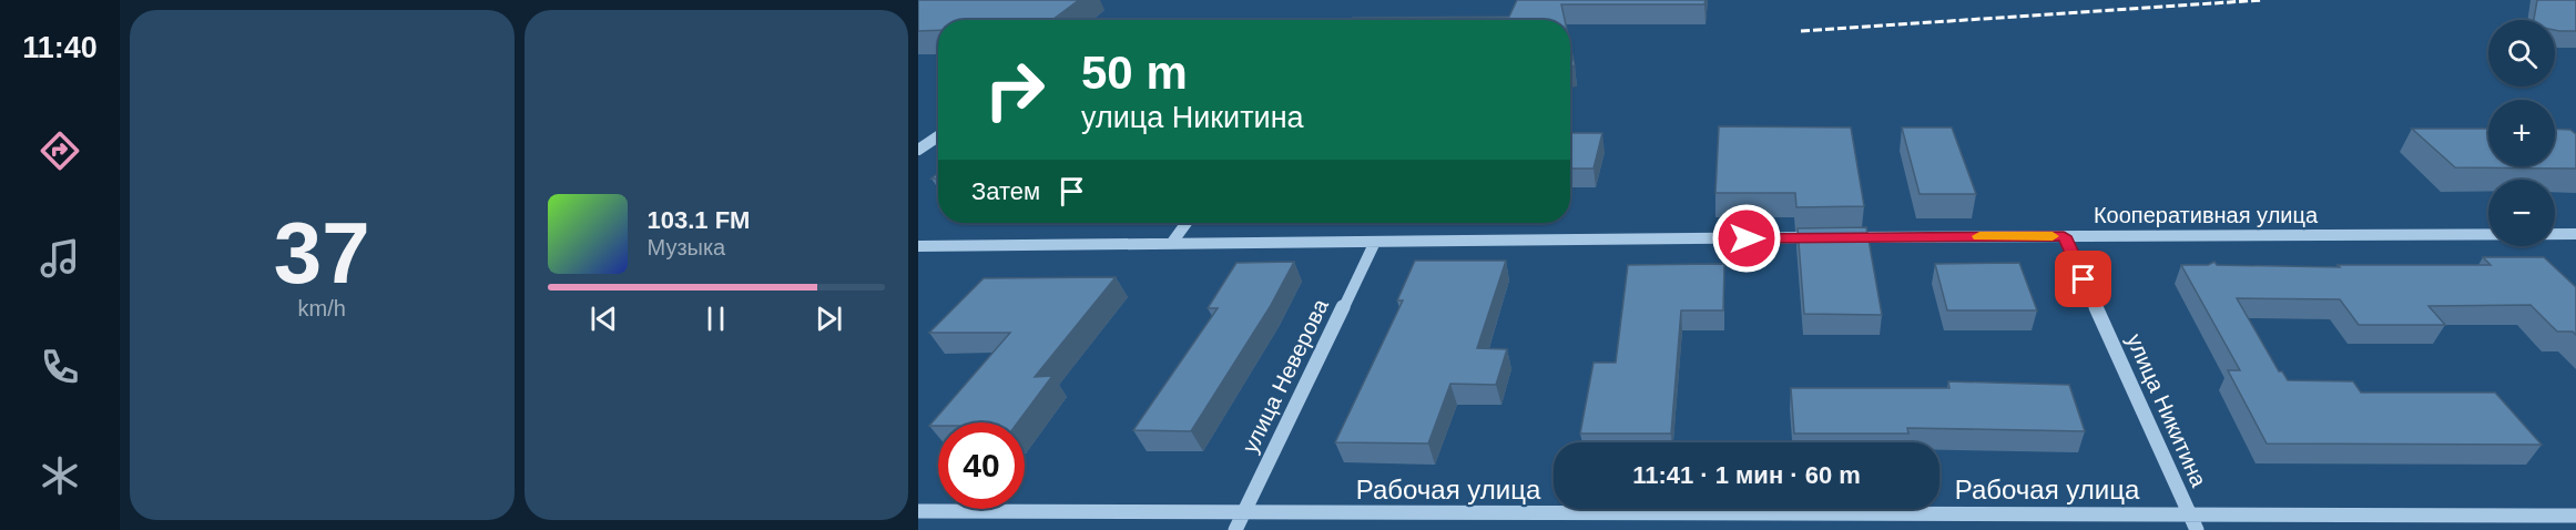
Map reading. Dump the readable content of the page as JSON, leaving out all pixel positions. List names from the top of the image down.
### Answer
{
  "streets": {
    "street": [
      "Кооперативная улица",
      "улица Неверова",
      "улица Никитина",
      "Рабочая улица"
    ]
  },
  "crossings": [
    ["Кооперативная улица", "улица Никитина"],
    ["улица Неверова", "Рабочая улица"],
    ["улица Никитина", "Рабочая улица"]
  ],
  "page": {
    "tabs": "11:40",
    "tile": ["37", "km/h"],
    "map_buttons": ["+", "−"],
    "turn": ["50 m", "улица Никитина"],
    "then": "Затем",
    "song": ["103.1 FM", "Музыка"],
    "limit": "40",
    "trip": "11:41 · 1 мин · 60 m"
  }
}
